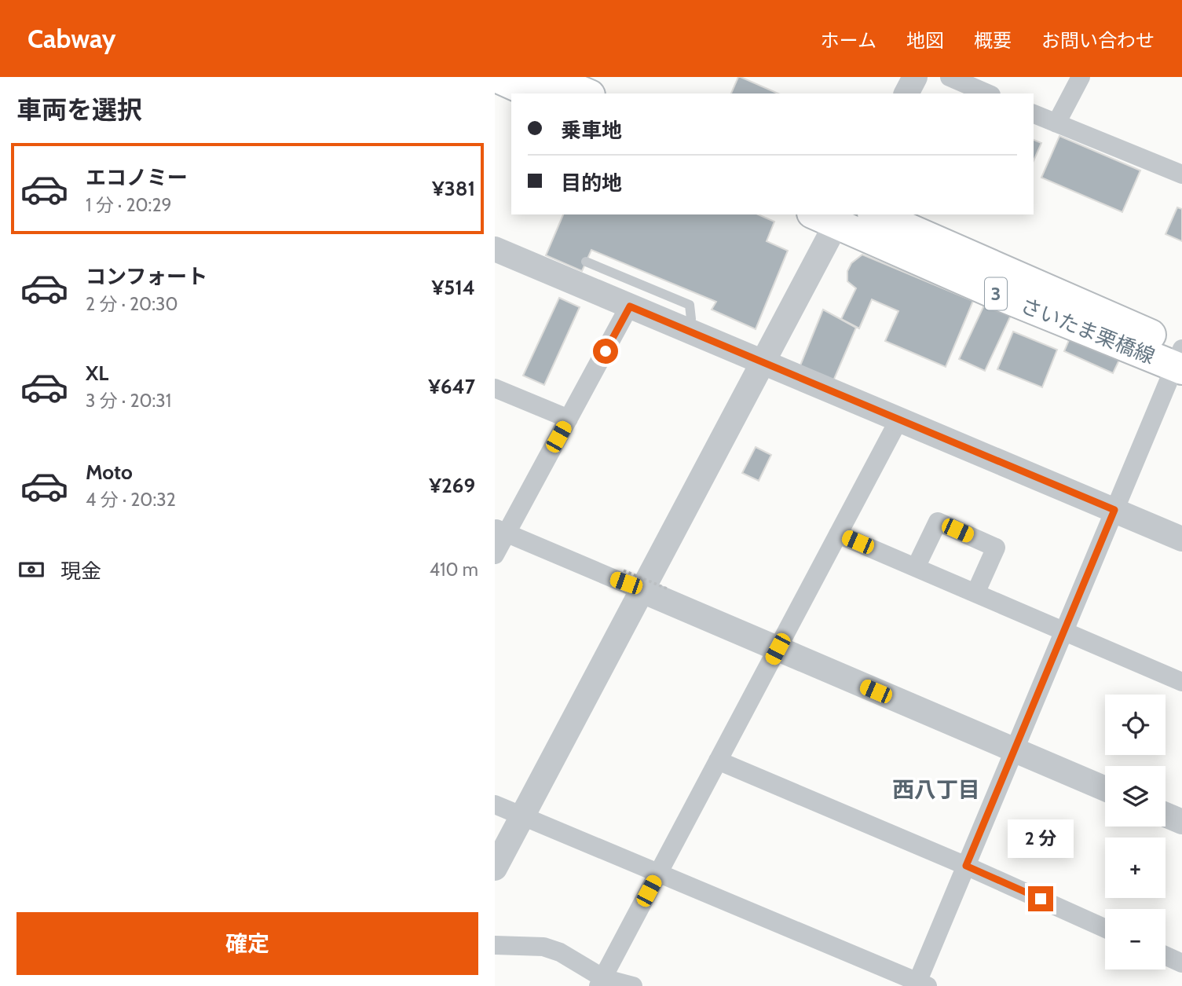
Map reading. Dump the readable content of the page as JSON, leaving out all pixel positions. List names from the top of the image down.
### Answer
{
  "streets": {
    "main road": ["3", "さいたま栗橋線"]
  },
  "districts": ["西八丁目"],
  "page": {
    "header": "Cabway",
    "nav": [
      "ホーム",
      "地図",
      "概要",
      "お問い合わせ"
    ],
    "heading": "車両を選択",
    "banner": ["乗車地", "目的地"],
    "list": [
      {
        "name": "エコノミー",
        "note": "1 分 · 20:29",
        "value": "¥381"
      },
      {
        "name": "コンフォート",
        "note": "2 分 · 20:30",
        "value": "¥514"
      },
      {
        "name": "XL",
        "note": "3 分 · 20:31",
        "value": "¥647"
      },
      {
        "name": "Moto",
        "note": "4 分 · 20:32",
        "value": "¥269"
      }
    ],
    "pay": ["現金", "410 m"],
    "map_buttons": ["+", "−"],
    "bubble": "2 分",
    "buttons": "確定"
  }
}
